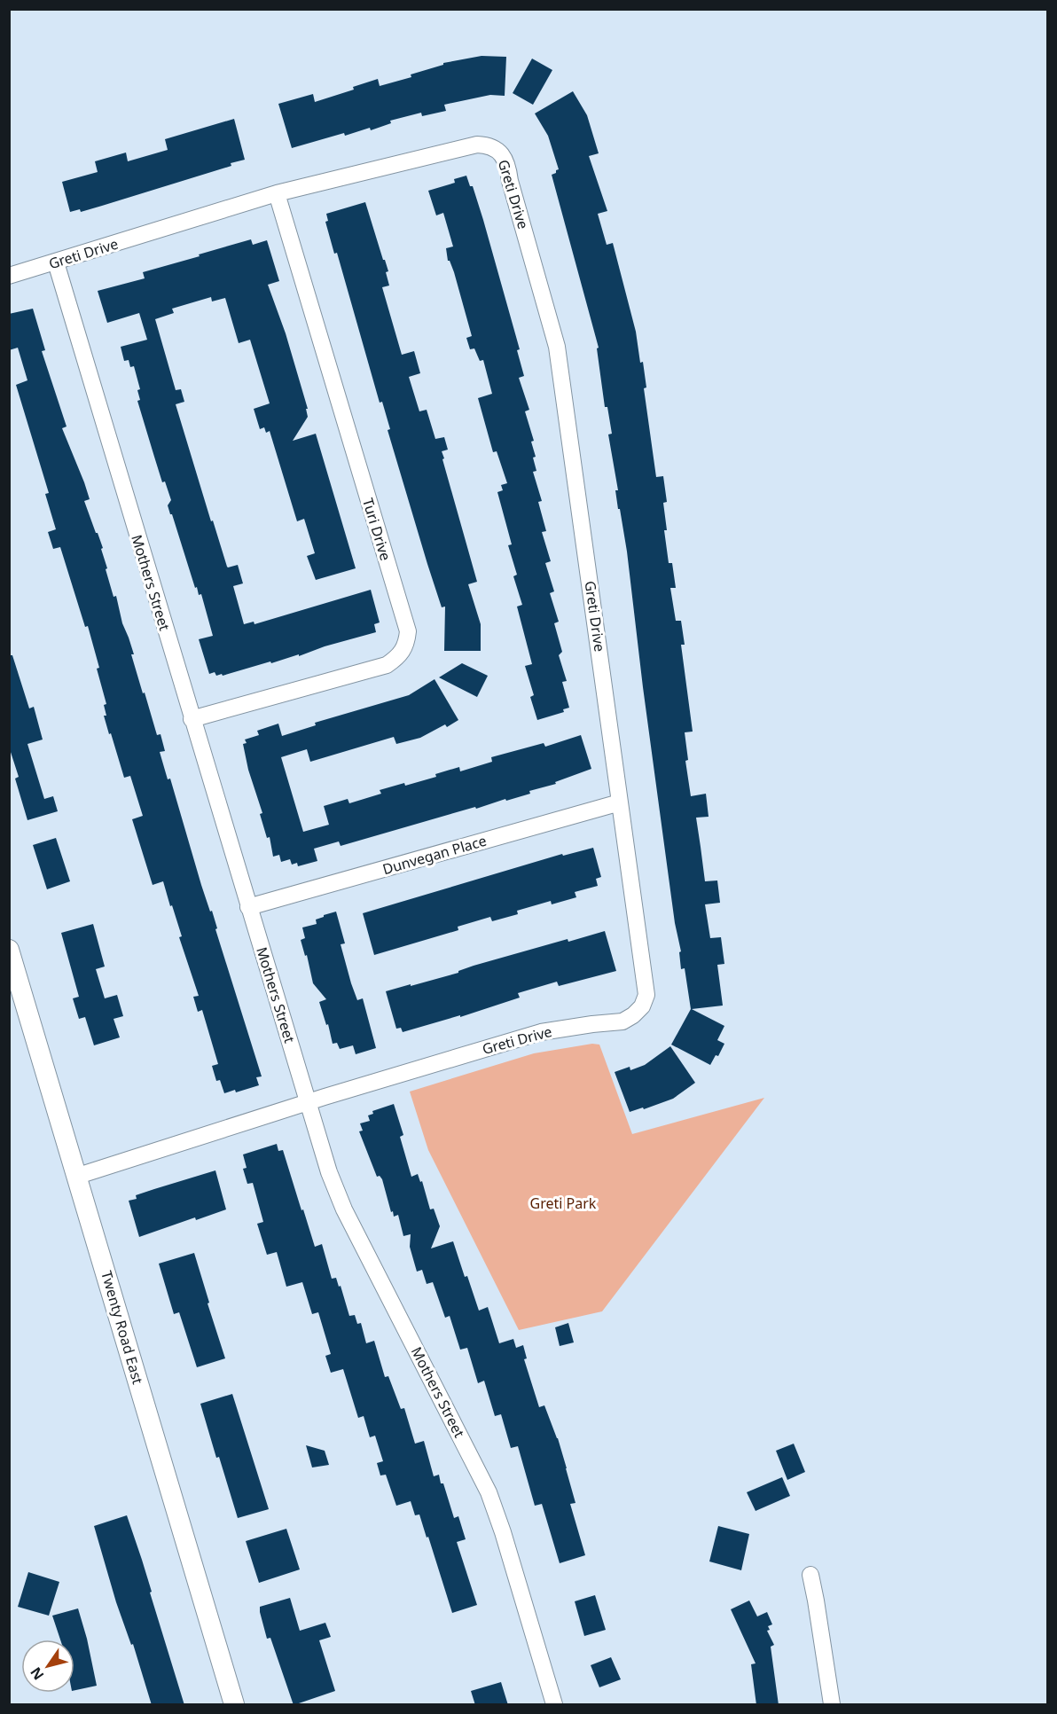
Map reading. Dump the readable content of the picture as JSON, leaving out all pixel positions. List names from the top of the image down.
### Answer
{
  "streets": {
    "street": [
      "Greti Drive",
      "Turi Drive",
      "Mothers Street",
      "Dunvegan Place",
      "Twenty Road East"
    ]
  },
  "crossings": [
    ["Greti Drive", "Turi Drive"],
    ["Greti Drive", "Mothers Street"],
    ["Greti Drive", "Dunvegan Place"],
    ["Greti Drive", "Twenty Road East"],
    ["Turi Drive", "Mothers Street"],
    ["Mothers Street", "Dunvegan Place"]
  ],
  "parks": ["Greti Park"],
  "north": "bottom left"
}
